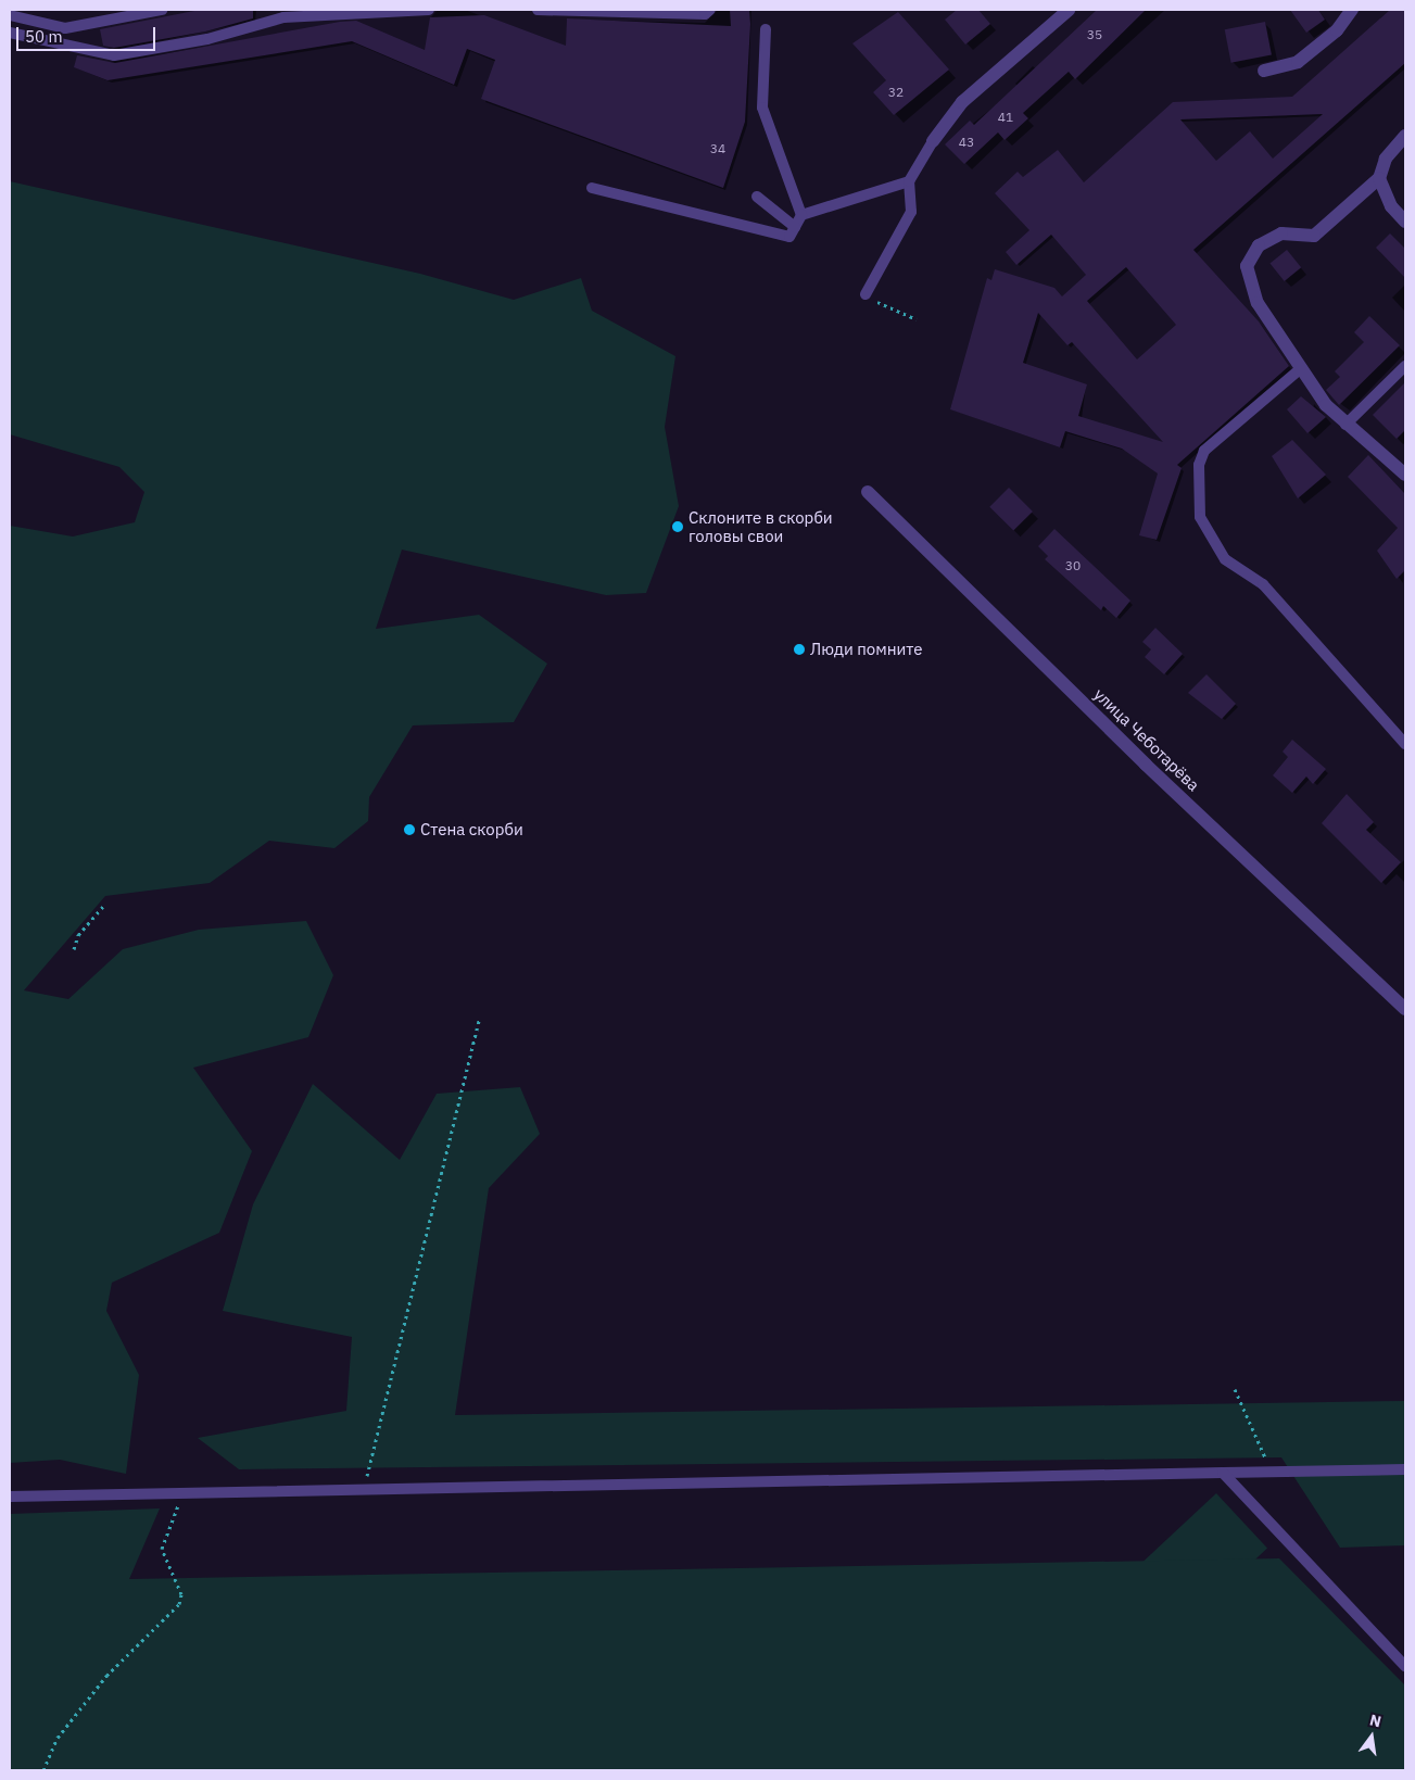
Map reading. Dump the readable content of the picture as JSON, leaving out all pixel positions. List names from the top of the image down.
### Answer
{
  "streets": {
    "street": ["улица Чеботарёва"]
  },
  "places": ["Склоните в скорби головы свои", "Люди помните", "Стена скорби"],
  "house_numbers": [
    "35",
    "32",
    "41",
    "43",
    "34",
    "30"
  ],
  "scale_bar": "50 m",
  "north": "top"
}
